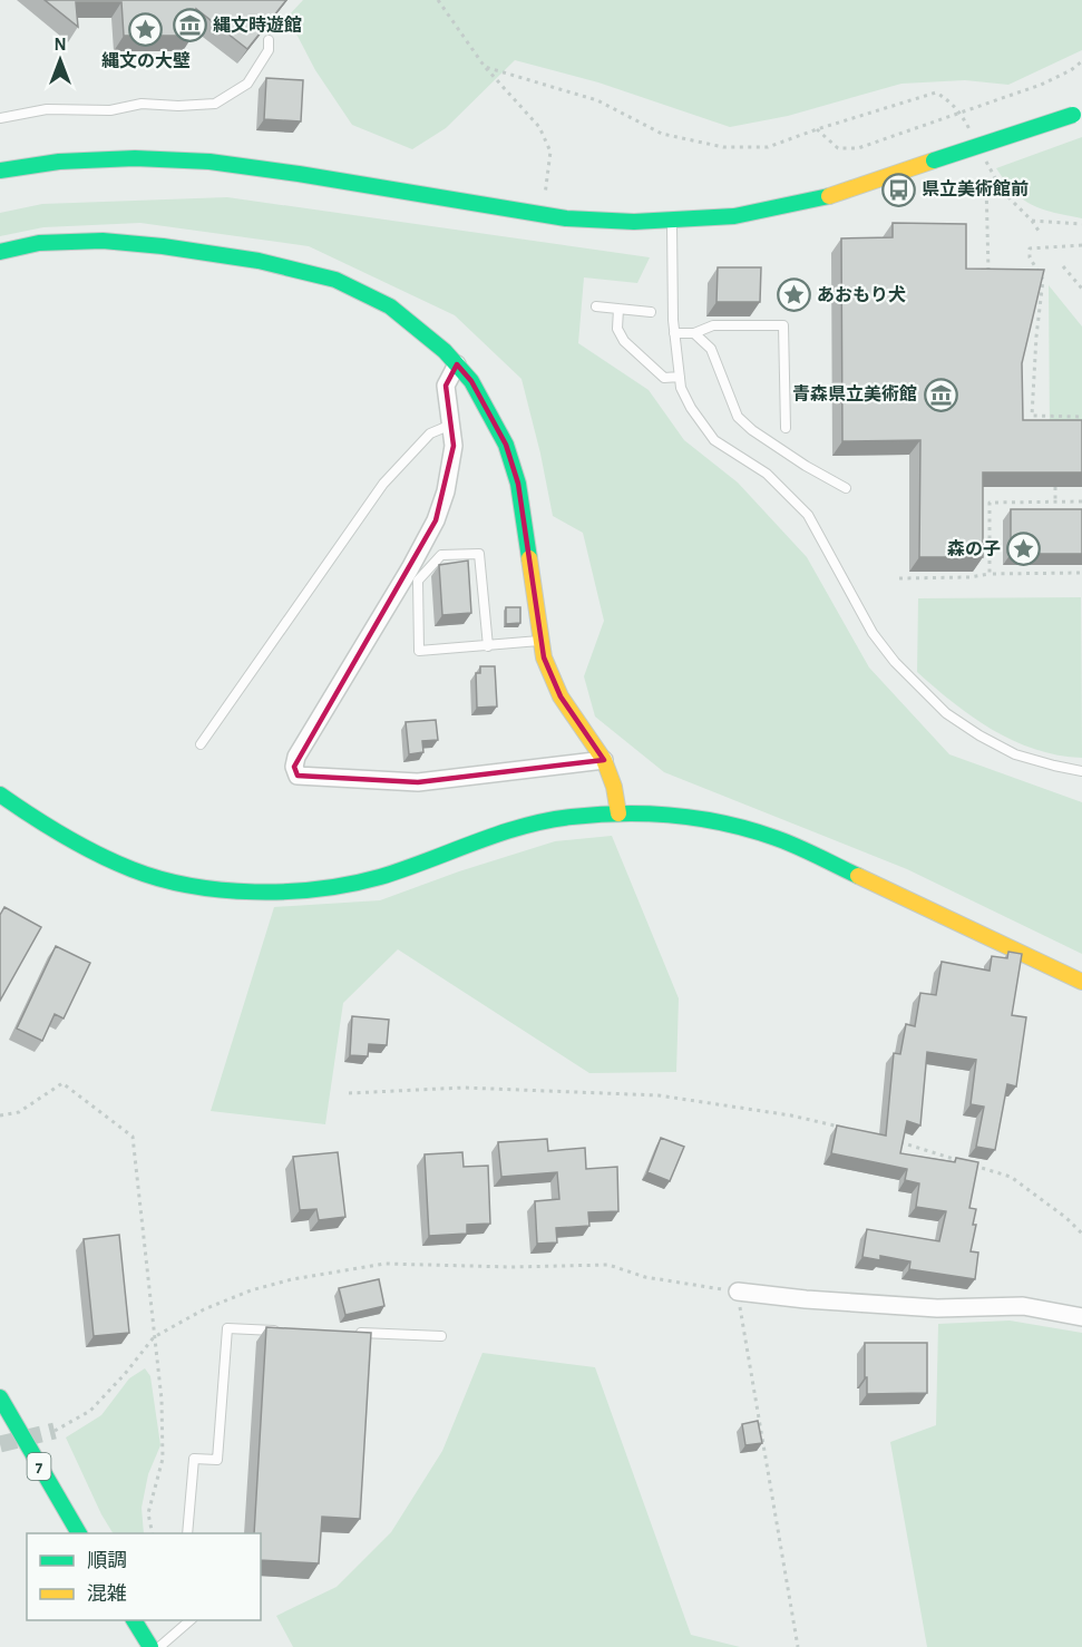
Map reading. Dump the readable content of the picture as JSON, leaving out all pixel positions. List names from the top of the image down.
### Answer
{
  "streets": {
    "main road": ["7"]
  },
  "places": {
    "museum": ["縄文時遊館", "青森県立美術館"],
    "place": ["縄文の大壁", "あおもり犬", "森の子"],
    "bus stop": ["県立美術館前"]
  },
  "legend": ["順調", "混雑"],
  "north": "top"
}
